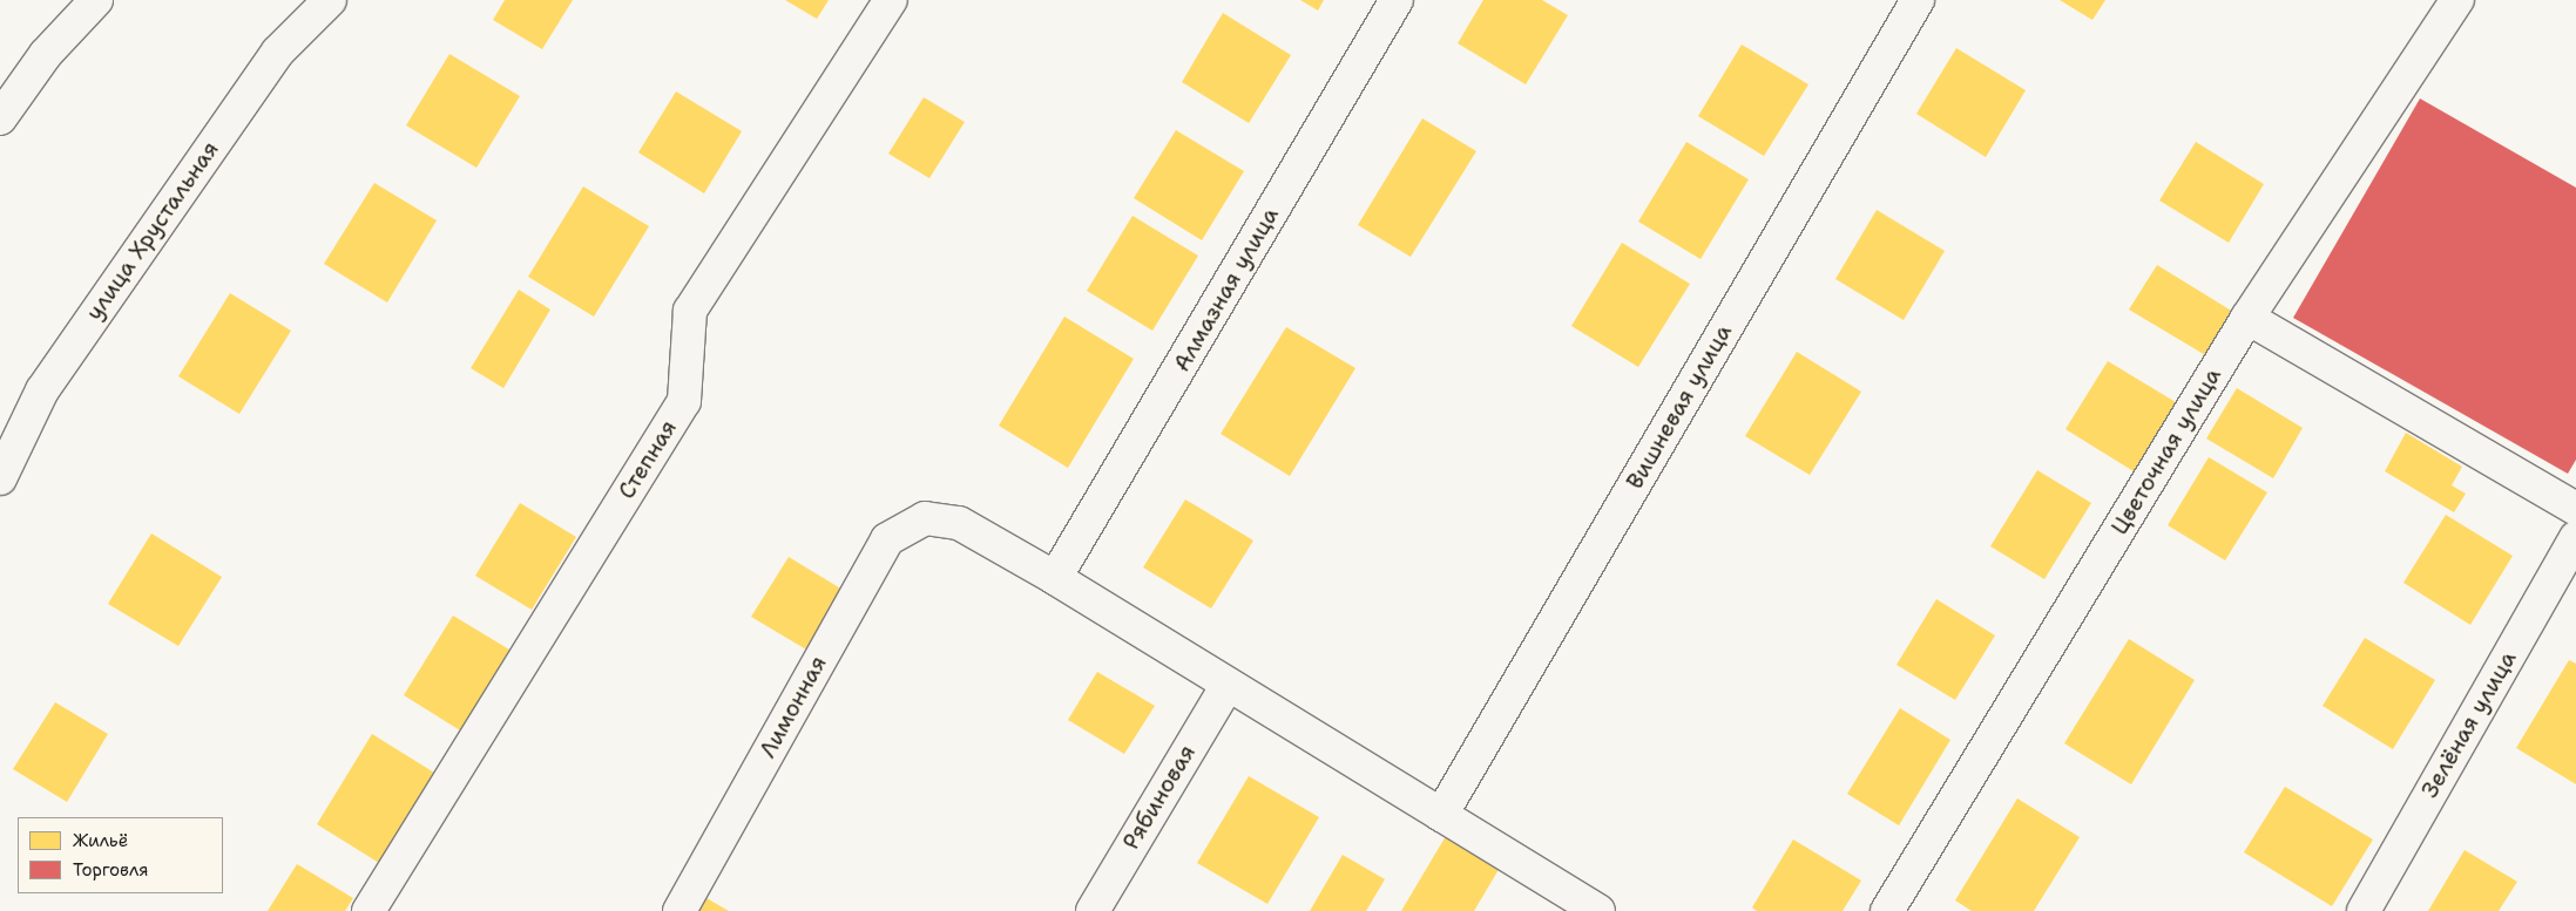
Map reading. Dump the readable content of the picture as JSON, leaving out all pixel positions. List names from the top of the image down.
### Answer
{
  "streets": {
    "street": [
      "улица Хрустальная",
      "Алмазная улица",
      "Вишневая улица",
      "Цветочная улица",
      "Степная",
      "Лимонная",
      "Зелёная улица",
      "Рябиновая"
    ]
  },
  "crossings": [
    ["Алмазная улица", "Лимонная"]
  ],
  "legend": ["Жильё", "Торговля"]
}
